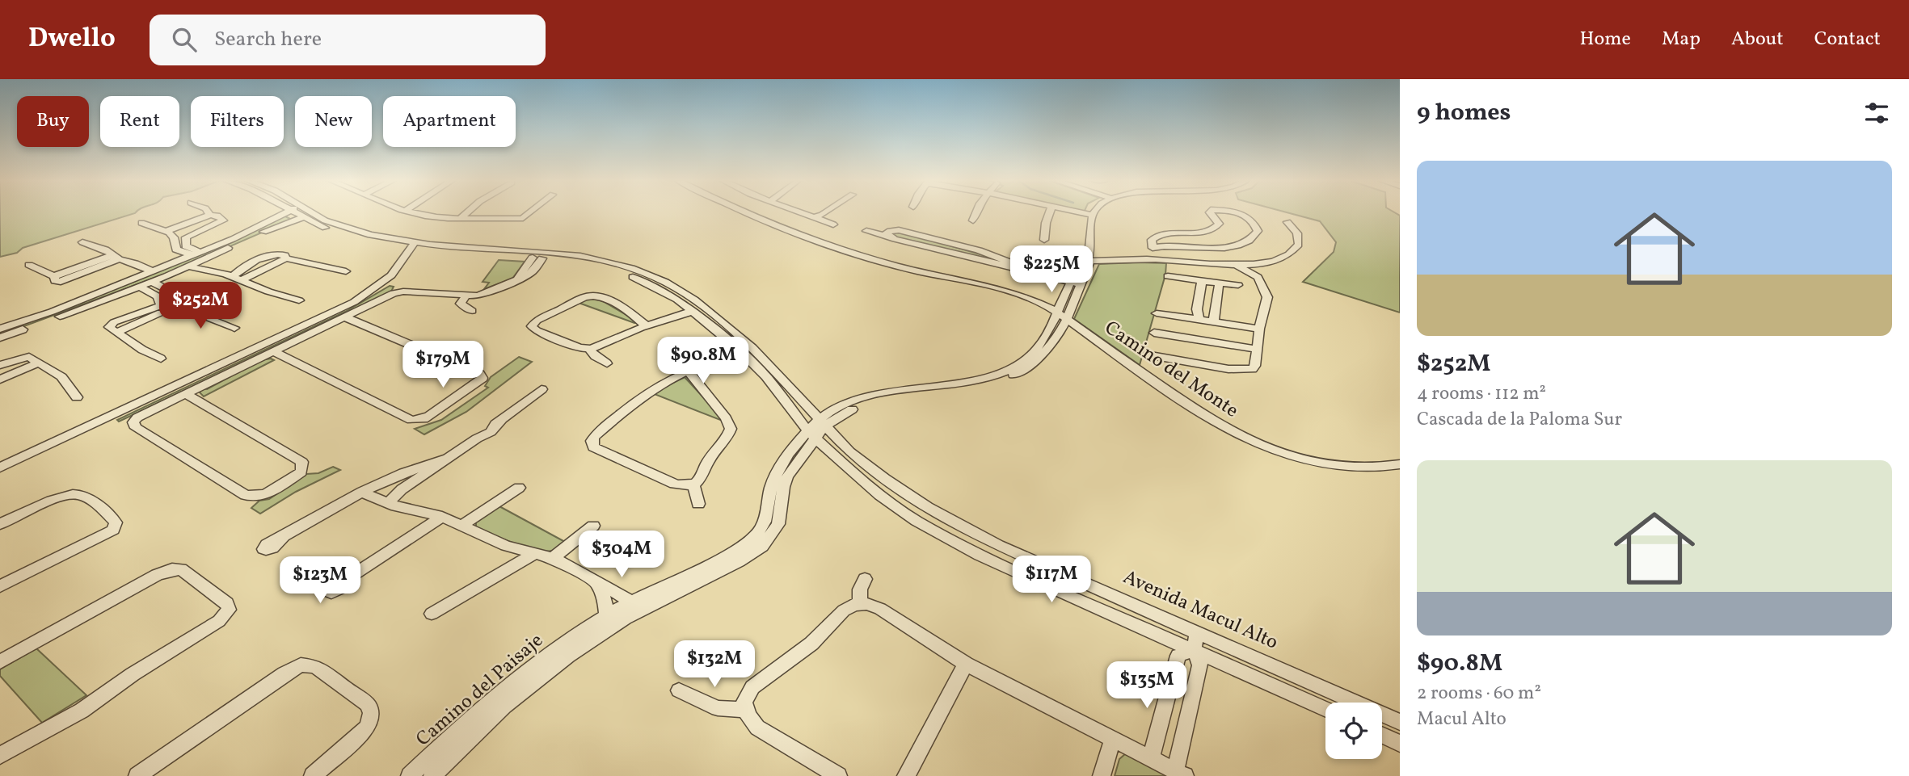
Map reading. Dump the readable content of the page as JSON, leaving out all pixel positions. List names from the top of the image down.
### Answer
{
  "streets": {
    "street": ["Camino del Monte", "Avenida Macul Alto", "Camino del Paisaje"]
  },
  "crossings": [
    ["Camino del Monte", "Camino del Paisaje"],
    ["Avenida Macul Alto", "Camino del Paisaje"]
  ],
  "page": {
    "header": "Dwello",
    "search": "Search here",
    "nav": [
      "Home",
      "Map",
      "About",
      "Contact"
    ],
    "heading": "9 homes",
    "chip": [
      "Buy",
      "Rent",
      "Filters",
      "New",
      "Apartment"
    ],
    "list": [
      {
        "name": "$252M",
        "note": "4 rooms · 112 m² · Cascada de la Paloma Sur"
      },
      {
        "name": "$90.8M",
        "note": "2 rooms · 60 m² · Macul Alto"
      }
    ],
    "price": [
      "$225M",
      "$252M",
      "$90.8M",
      "$179M",
      "$304M",
      "$117M",
      "$123M",
      "$132M",
      "$135M"
    ]
  }
}
